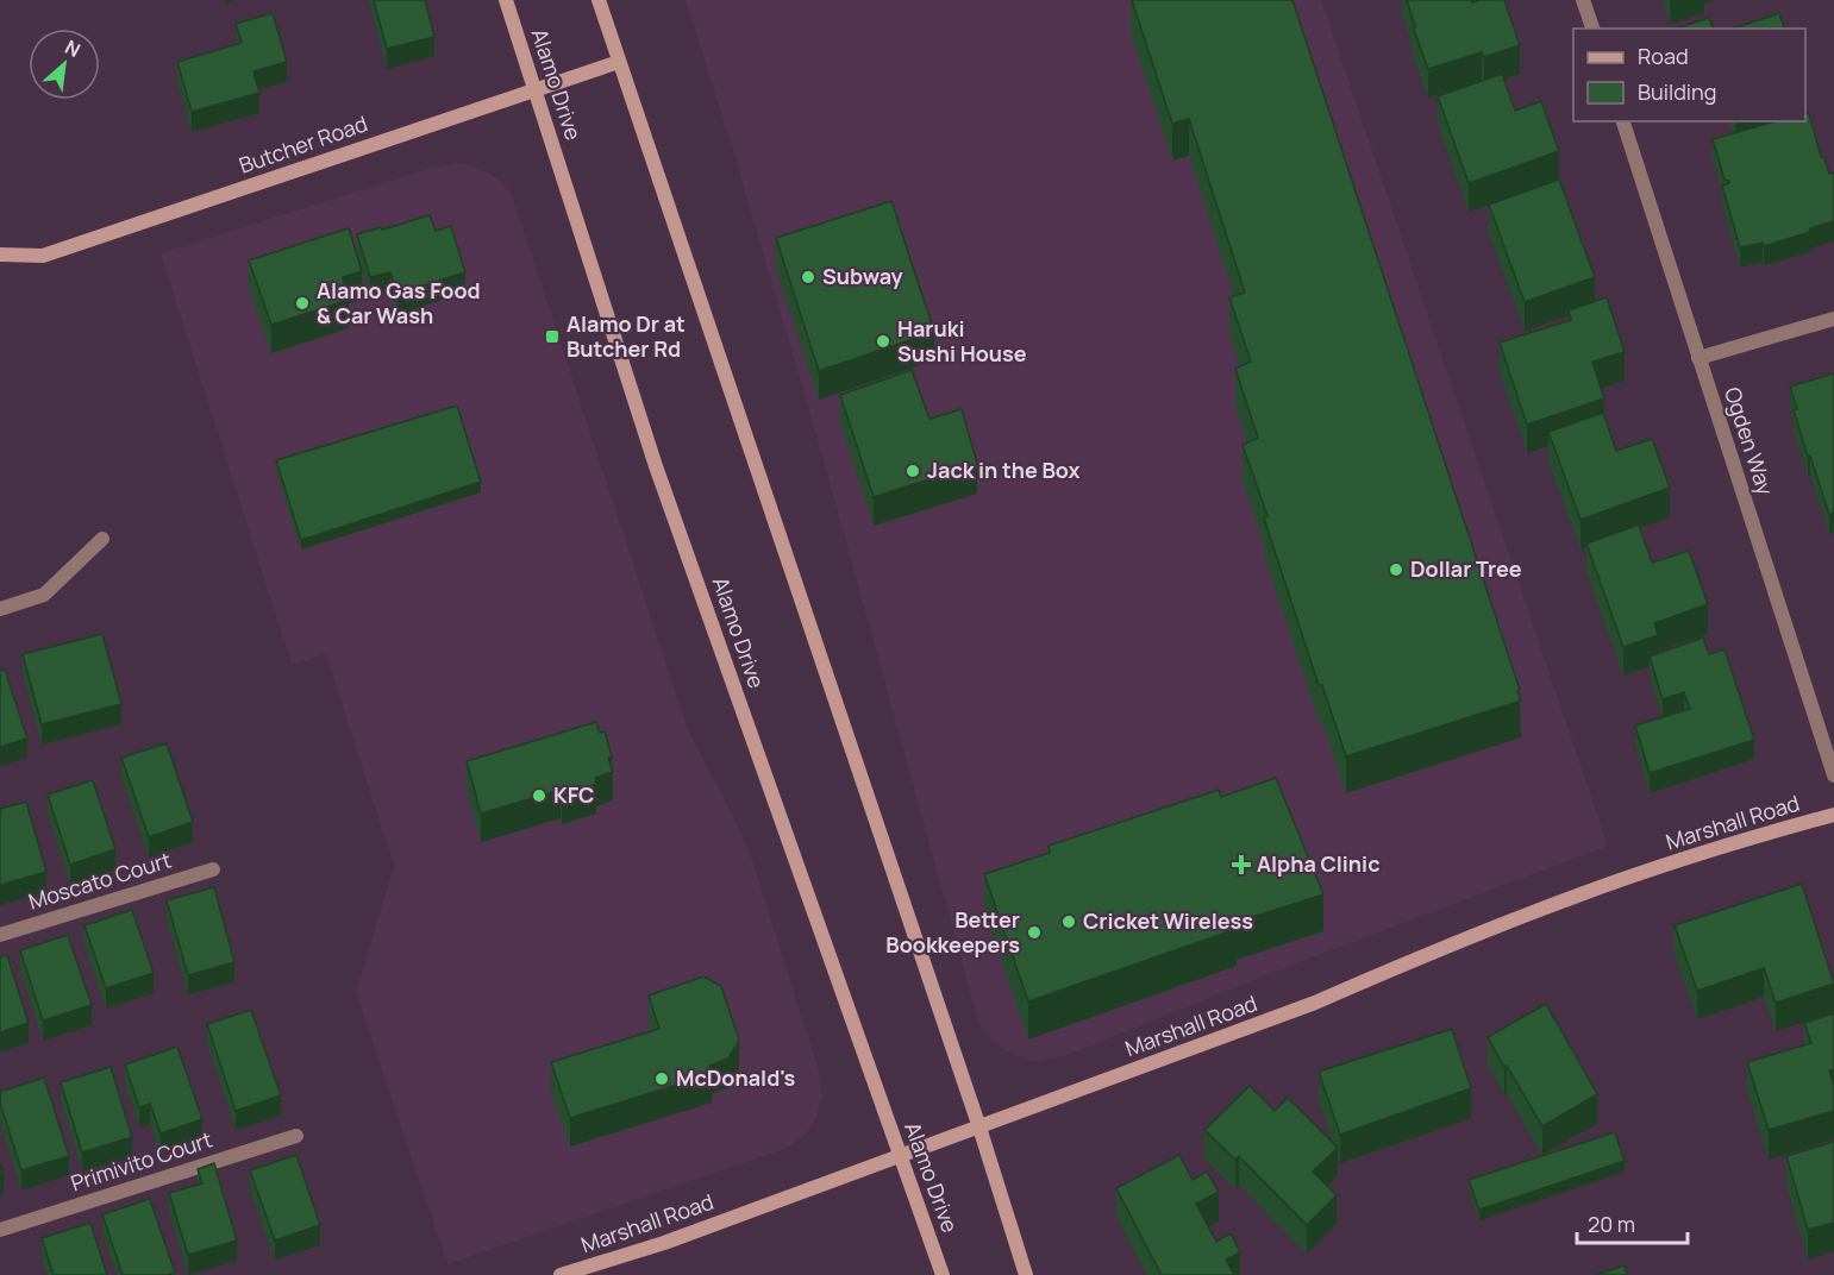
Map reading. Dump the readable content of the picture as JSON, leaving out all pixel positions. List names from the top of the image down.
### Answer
{
  "streets": {
    "main road": ["Alamo Drive", "Butcher Road", "Marshall Road"],
    "street": ["Ogden Way", "Moscato Court", "Primivito Court"]
  },
  "crossings": [
    ["Alamo Drive", "Butcher Road"],
    ["Alamo Drive", "Marshall Road"]
  ],
  "places": {
    "other": [
      "Subway",
      "Alamo Gas Food & Car Wash",
      "Haruki Sushi House",
      "Jack in the Box",
      "Dollar Tree",
      "KFC",
      "Cricket Wireless",
      "Better Bookkeepers",
      "McDonald's"
    ],
    "transit": ["Alamo Dr at Butcher Rd"],
    "health": ["Alpha Clinic"]
  },
  "legend": ["Road", "Building"],
  "scale_bar": "20 m",
  "north": "top right"
}
